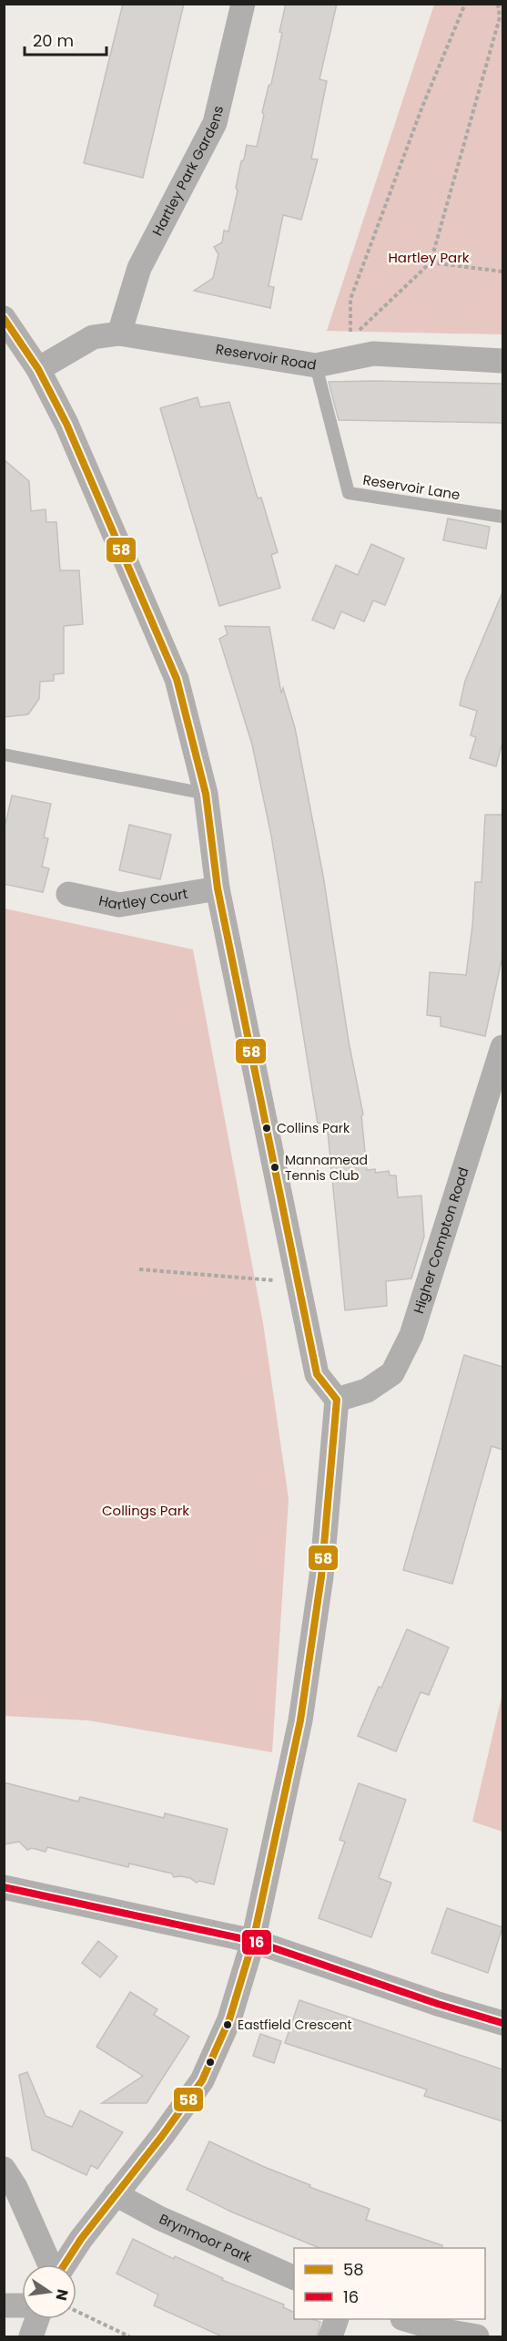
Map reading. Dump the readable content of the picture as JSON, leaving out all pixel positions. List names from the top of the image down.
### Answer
{
  "streets": {
    "street": [
      "Hartley Park Gardens",
      "Reservoir Road",
      "Hartley Court",
      "Higher Compton Road",
      "Brynmoor Park"
    ],
    "lane": ["Reservoir Lane"]
  },
  "crossings": [
    ["Hartley Park Gardens", "Reservoir Road"],
    ["Reservoir Road", "Reservoir Lane"]
  ],
  "parks": ["Hartley Park", "Collings Park"],
  "places": ["Collins Park", "Mannamead Tennis Club", "Eastfield Crescent"],
  "lines": ["transit line 58", "transit line 16"],
  "legend": ["58", "16"],
  "scale_bar": "20 m",
  "north": "right"
}
